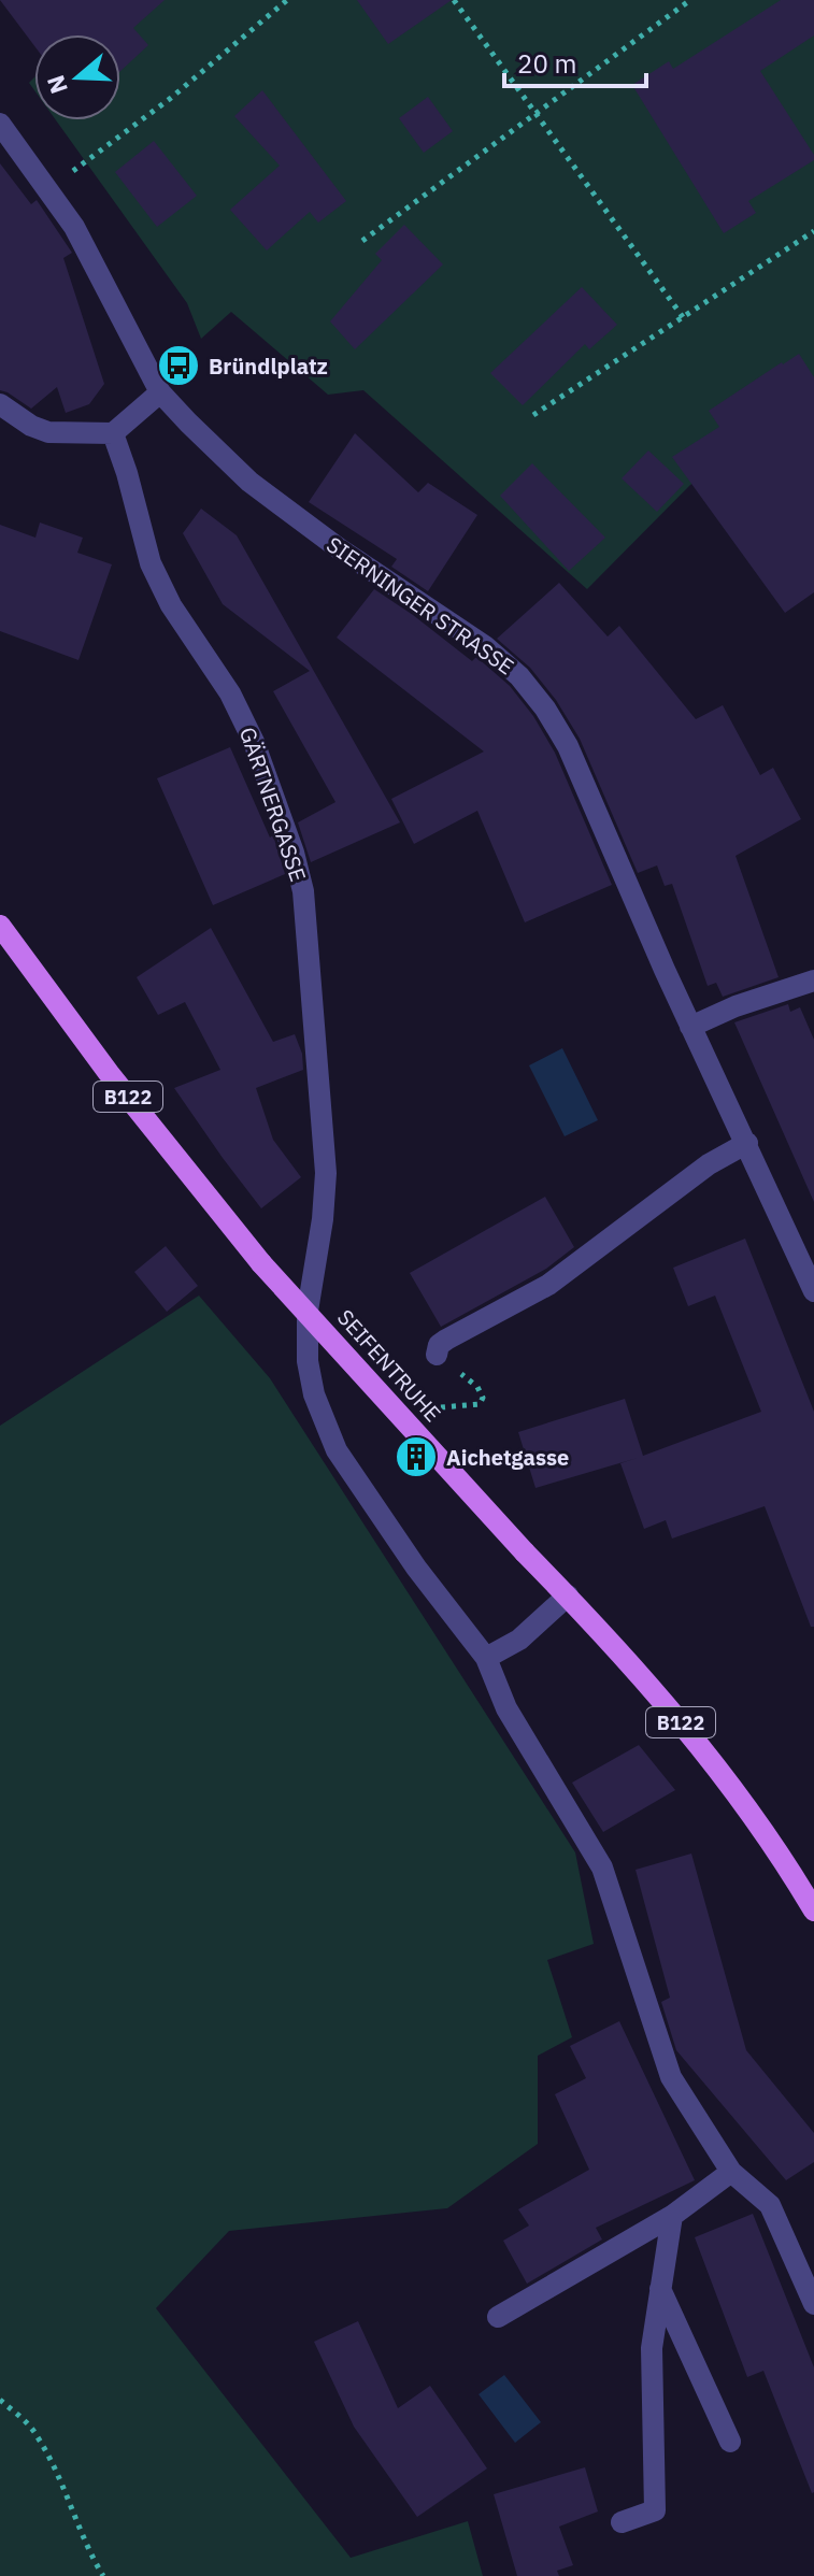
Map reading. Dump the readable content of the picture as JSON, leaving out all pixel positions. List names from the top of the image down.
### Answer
{
  "streets": {
    "main road": ["B122", "SEIFENTRUHE"],
    "street": ["SIERNINGER STRASSE", "GÄRTNERGASSE"]
  },
  "places": {
    "bus stop": ["Bründlplatz"],
    "building": ["Aichetgasse"]
  },
  "scale_bar": "20 m",
  "north": "left"
}
